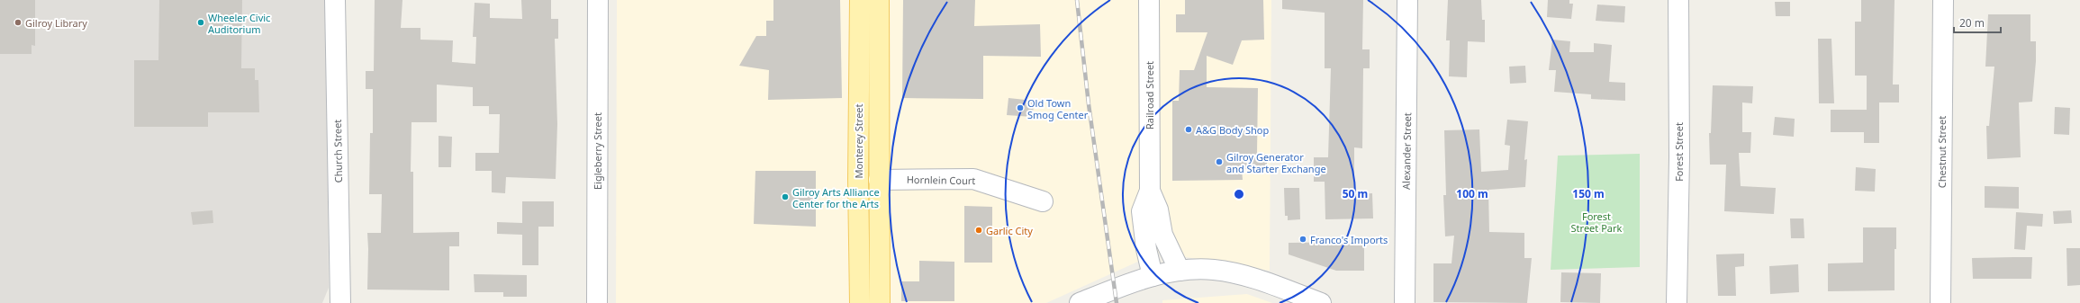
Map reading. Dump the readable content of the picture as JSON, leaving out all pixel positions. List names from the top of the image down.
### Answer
{
  "streets": {
    "main road": ["Monterey Street"],
    "street": [
      "Railroad Street",
      "Church Street",
      "Eigleberry Street",
      "Alexander Street",
      "Forest Street",
      "Chestnut Street",
      "Hornlein Court"
    ]
  },
  "parks": ["Forest Street Park"],
  "places": [
    "Gilroy Library",
    "Wheeler Civic Auditorium",
    "Old Town Smog Center",
    "A&G Body Shop",
    "Gilroy Generator and Starter Exchange",
    "Gilroy Arts Alliance Center for the Arts",
    "Garlic City",
    "Franco's Imports"
  ],
  "scale_bar": "20 m",
  "rings": ["50 m", "100 m", "150 m"]
}
